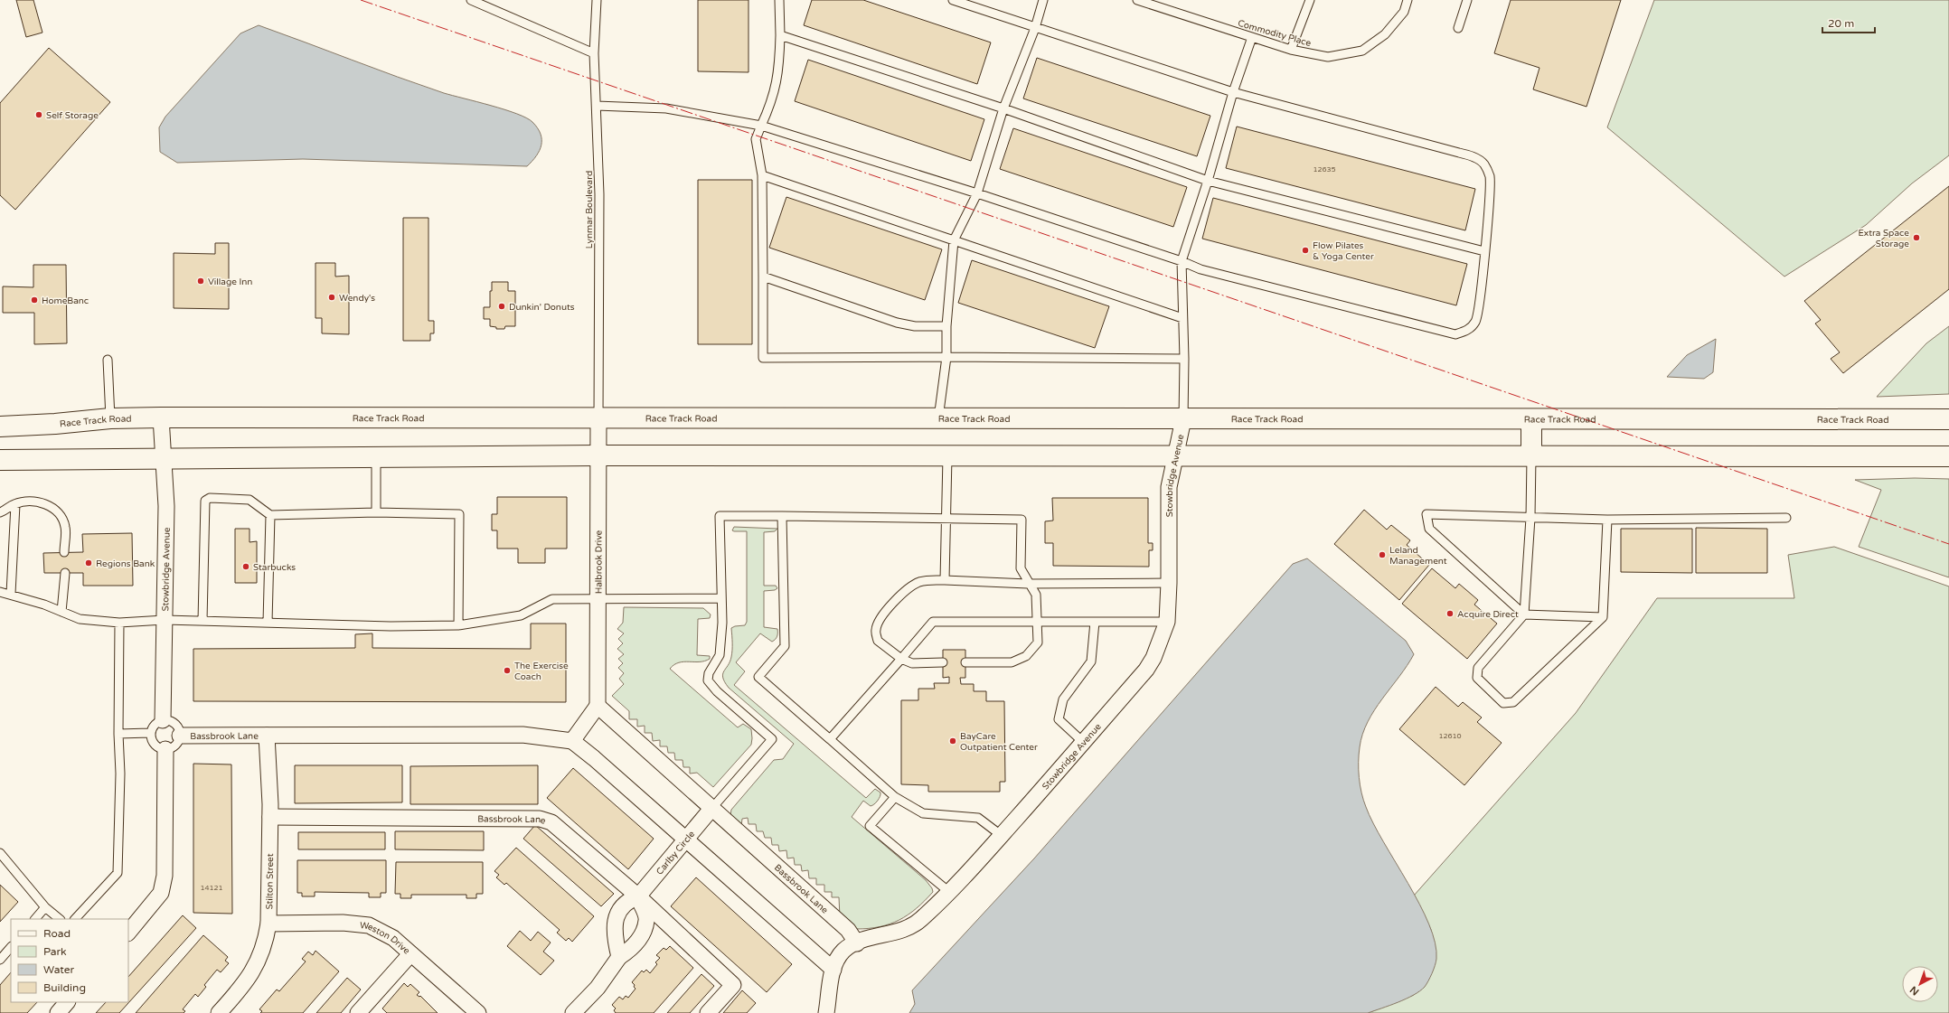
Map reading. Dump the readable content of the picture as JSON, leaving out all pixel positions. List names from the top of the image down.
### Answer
{
  "streets": {
    "main road": ["Race Track Road"],
    "street": [
      "Stowbridge Avenue",
      "Halbrook Drive",
      "Bassbrook Lane",
      "Carlby Circle",
      "Stilton Street",
      "Weston Drive"
    ],
    "lane": ["Commodity Place", "Lynmar Boulevard"]
  },
  "crossings": [
    ["Lynmar Boulevard", "Race Track Road"],
    ["Lynmar Boulevard", "Halbrook Drive"],
    ["Race Track Road", "Stowbridge Avenue"],
    ["Race Track Road", "Halbrook Drive"],
    ["Stowbridge Avenue", "Bassbrook Lane"],
    ["Halbrook Drive", "Bassbrook Lane"],
    ["Bassbrook Lane", "Carlby Circle"],
    ["Bassbrook Lane", "Stilton Street"],
    ["Stilton Street", "Weston Drive"]
  ],
  "places": [
    "Self Storage",
    "Extra Space Storage",
    "Flow Pilates & Yoga Center",
    "Village Inn",
    "Wendy's",
    "HomeBanc",
    "Dunkin' Donuts",
    "Leland Management",
    "Regions Bank",
    "Starbucks",
    "Acquire Direct",
    "The Exercise Coach",
    "BayCare Outpatient Center"
  ],
  "house_numbers": ["12635", "12610", "14121"],
  "legend": [
    "Road",
    "Park",
    "Water",
    "Building"
  ],
  "scale_bar": "20 m",
  "north": "bottom left"
}
